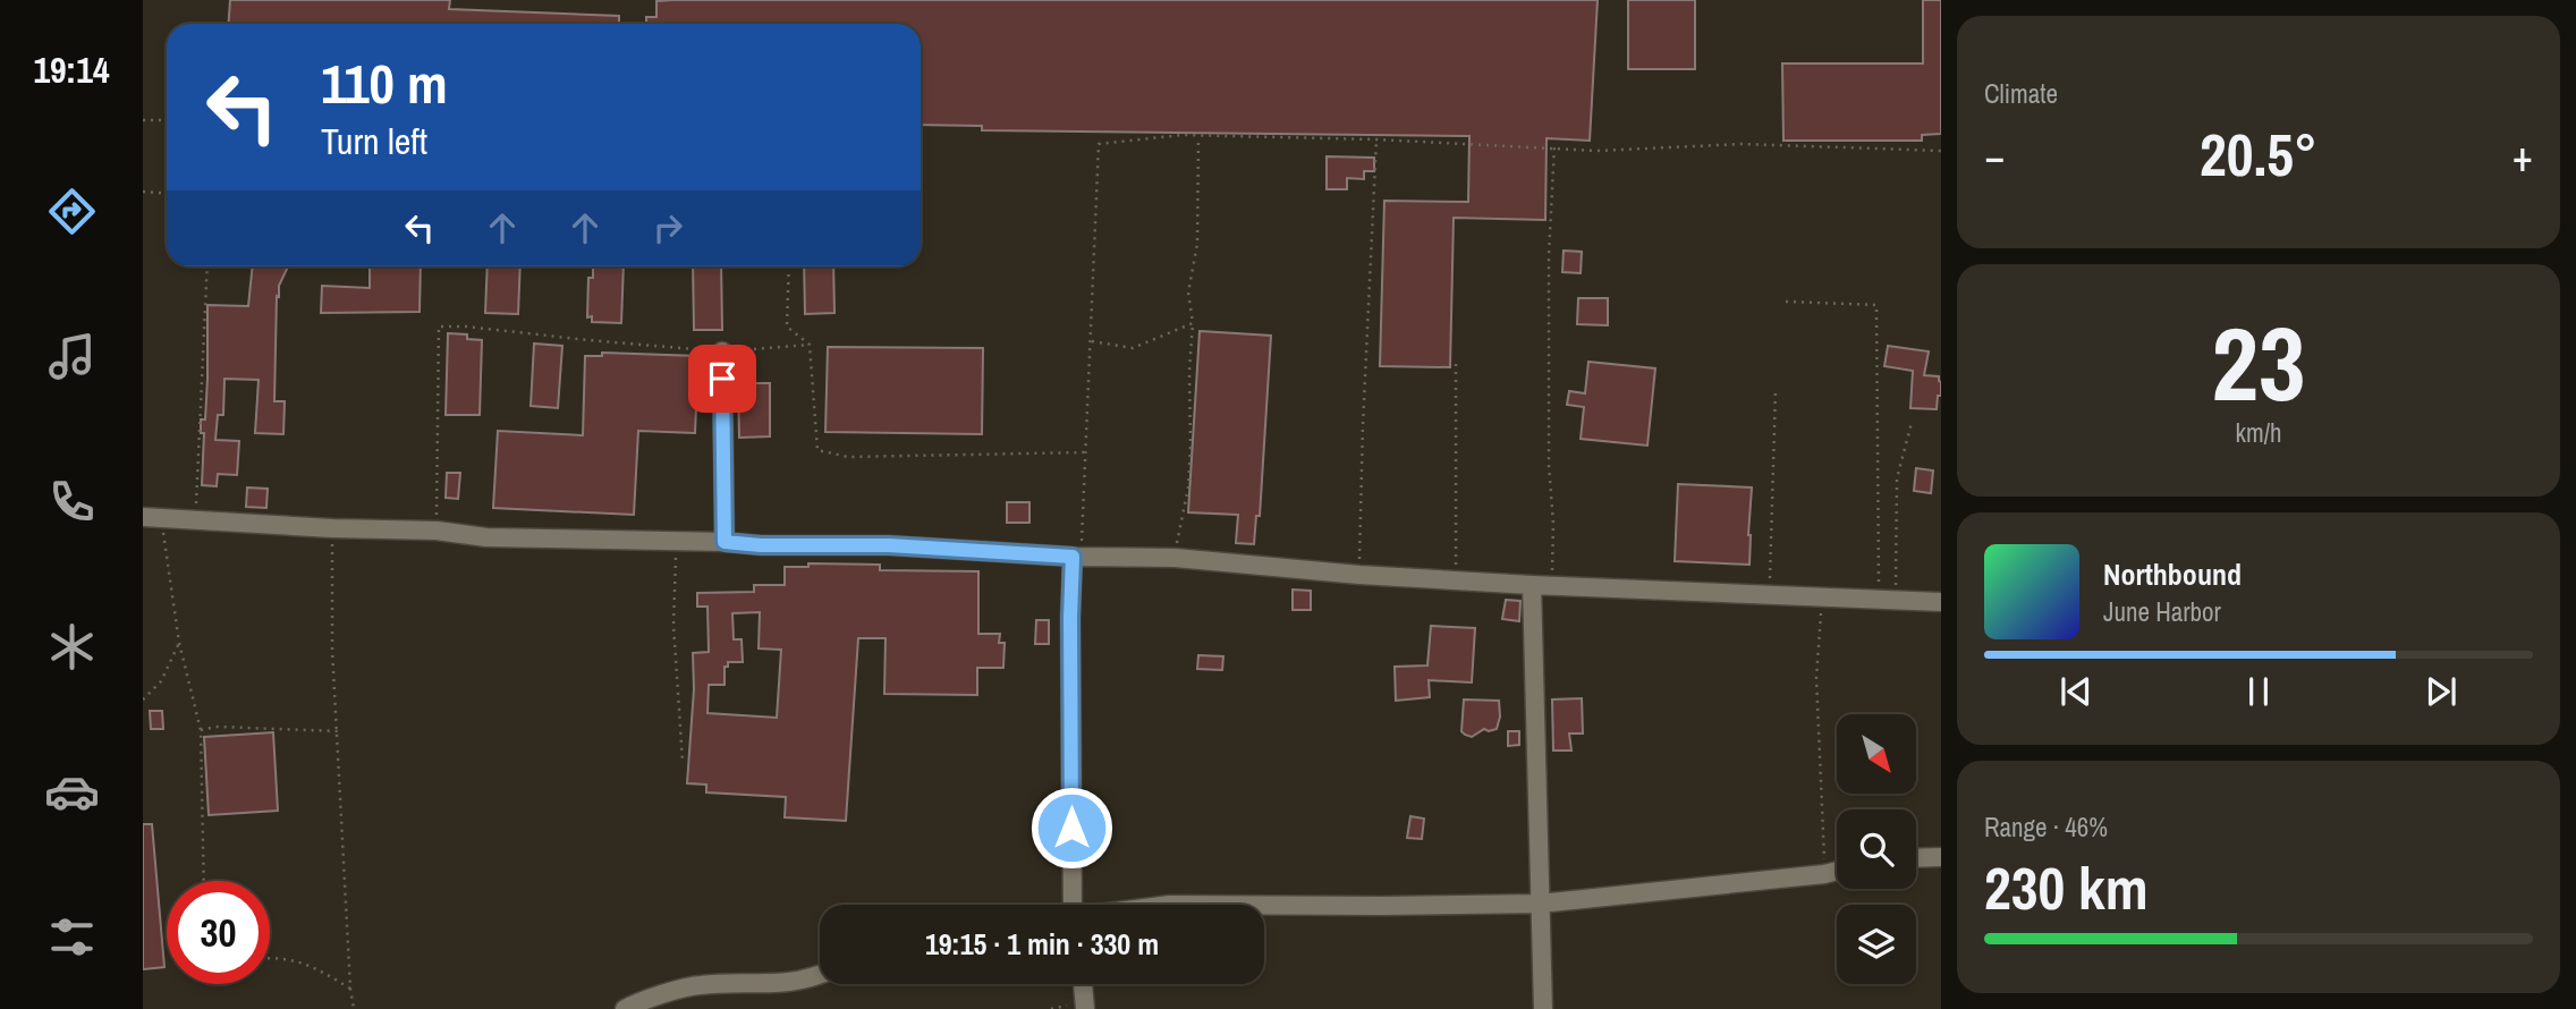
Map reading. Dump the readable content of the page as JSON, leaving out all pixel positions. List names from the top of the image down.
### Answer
{
  "north": "bottom right",
  "page": {
    "tabs": "19:14",
    "tile": [
      "Climate",
      ["23", "km/h"],
      ["Range · 46%", "230 km"]
    ],
    "turn": ["110 m", "Turn left"],
    "heat": ["−", "20.5°", "+"],
    "song": ["Northbound", "June Harbor"],
    "limit": "30",
    "trip": "19:15 · 1 min · 330 m"
  }
}
